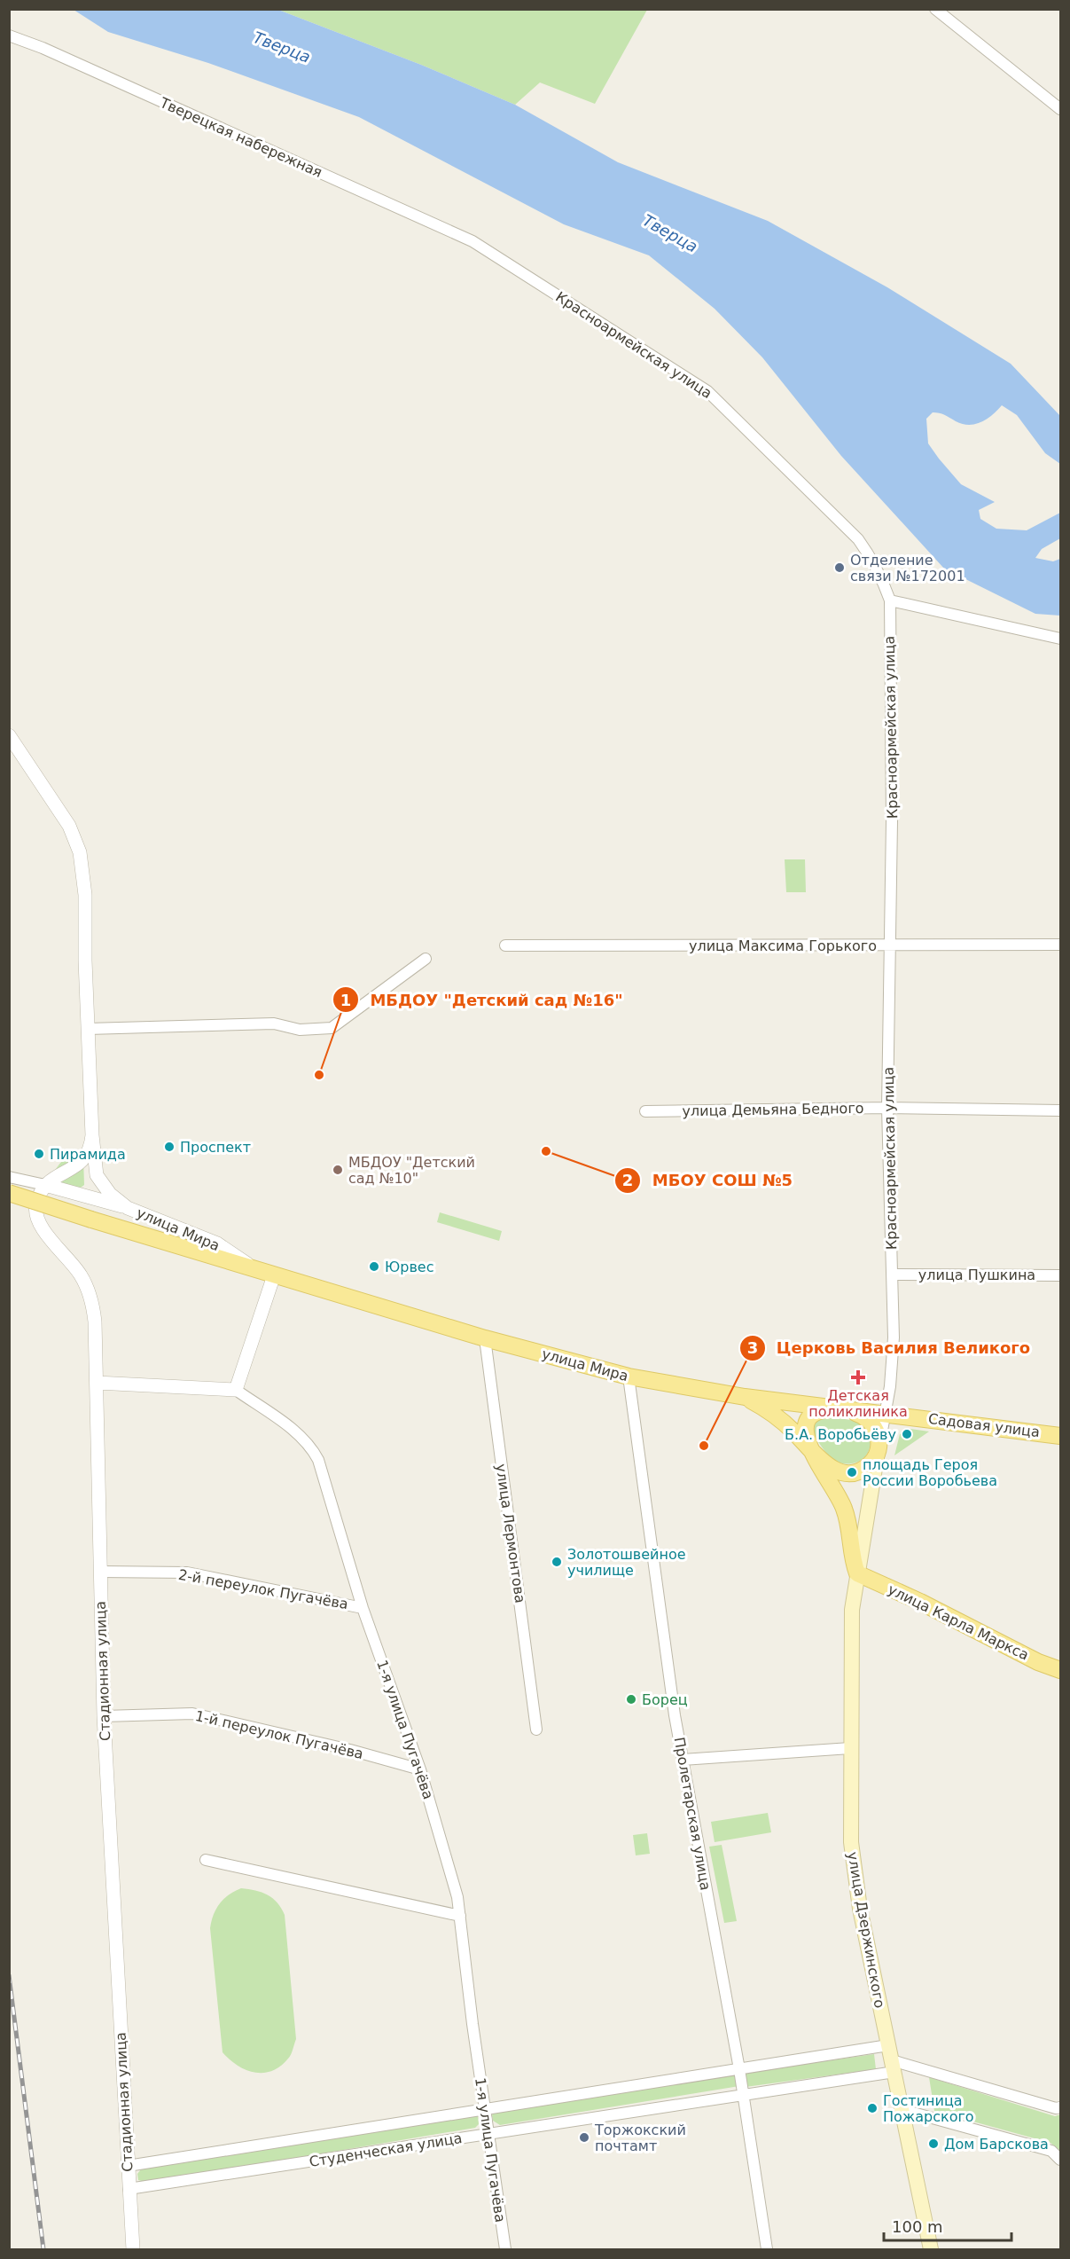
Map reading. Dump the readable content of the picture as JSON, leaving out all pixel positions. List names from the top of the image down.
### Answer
{
  "streets": {
    "main road": [
      "улица Мира",
      "Садовая улица",
      "улица Карла Маркса",
      "улица Дзержинского"
    ],
    "street": [
      "Тверецкая набережная",
      "Красноармейская улица",
      "улица Максима Горького",
      "улица Демьяна Бедного",
      "улица Пушкина",
      "улица Лермонтова",
      "2-й переулок Пугачёва",
      "Стадионная улица",
      "1-я улица Пугачёва",
      "1-й переулок Пугачёва",
      "Пролетарская улица",
      "Студенческая улица"
    ]
  },
  "crossings": [
    ["Тверецкая набережная", "Красноармейская улица"],
    ["Красноармейская улица", "улица Максима Горького"],
    ["Красноармейская улица", "улица Демьяна Бедного"],
    ["Красноармейская улица", "улица Мира"],
    ["Красноармейская улица", "улица Пушкина"],
    ["Красноармейская улица", "Садовая улица"],
    ["Красноармейская улица", "улица Дзержинского"],
    ["улица Мира", "Садовая улица"],
    ["улица Мира", "улица Лермонтова"],
    ["улица Мира", "Пролетарская улица"],
    ["улица Мира", "улица Дзержинского"],
    ["Садовая улица", "улица Дзержинского"],
    ["2-й переулок Пугачёва", "Стадионная улица"],
    ["2-й переулок Пугачёва", "1-я улица Пугачёва"],
    ["улица Карла Маркса", "улица Дзержинского"],
    ["Стадионная улица", "1-й переулок Пугачёва"],
    ["Стадионная улица", "Студенческая улица"],
    ["1-я улица Пугачёва", "1-й переулок Пугачёва"],
    ["1-я улица Пугачёва", "Студенческая улица"],
    ["Пролетарская улица", "Студенческая улица"],
    ["улица Дзержинского", "Студенческая улица"]
  ],
  "water": ["Тверца"],
  "places": {
    "other": [
      "Отделение связи №172001",
      "МБДОУ \"Детский сад №16\"",
      "Проспект",
      "МБОУ СОШ №5",
      "Пирамида",
      "МБДОУ \"Детский сад №10\"",
      "Юрвес",
      "Б.А. Воробьёву",
      "Церковь Василия Великого",
      "площадь Героя России Воробьева",
      "Золотошвейное училище",
      "Борец",
      "Гостиница Пожарского",
      "Торжокский почтамт",
      "Дом Барскова"
    ],
    "health": ["Детская поликлиника"]
  },
  "scale_bar": "100 m"
}
